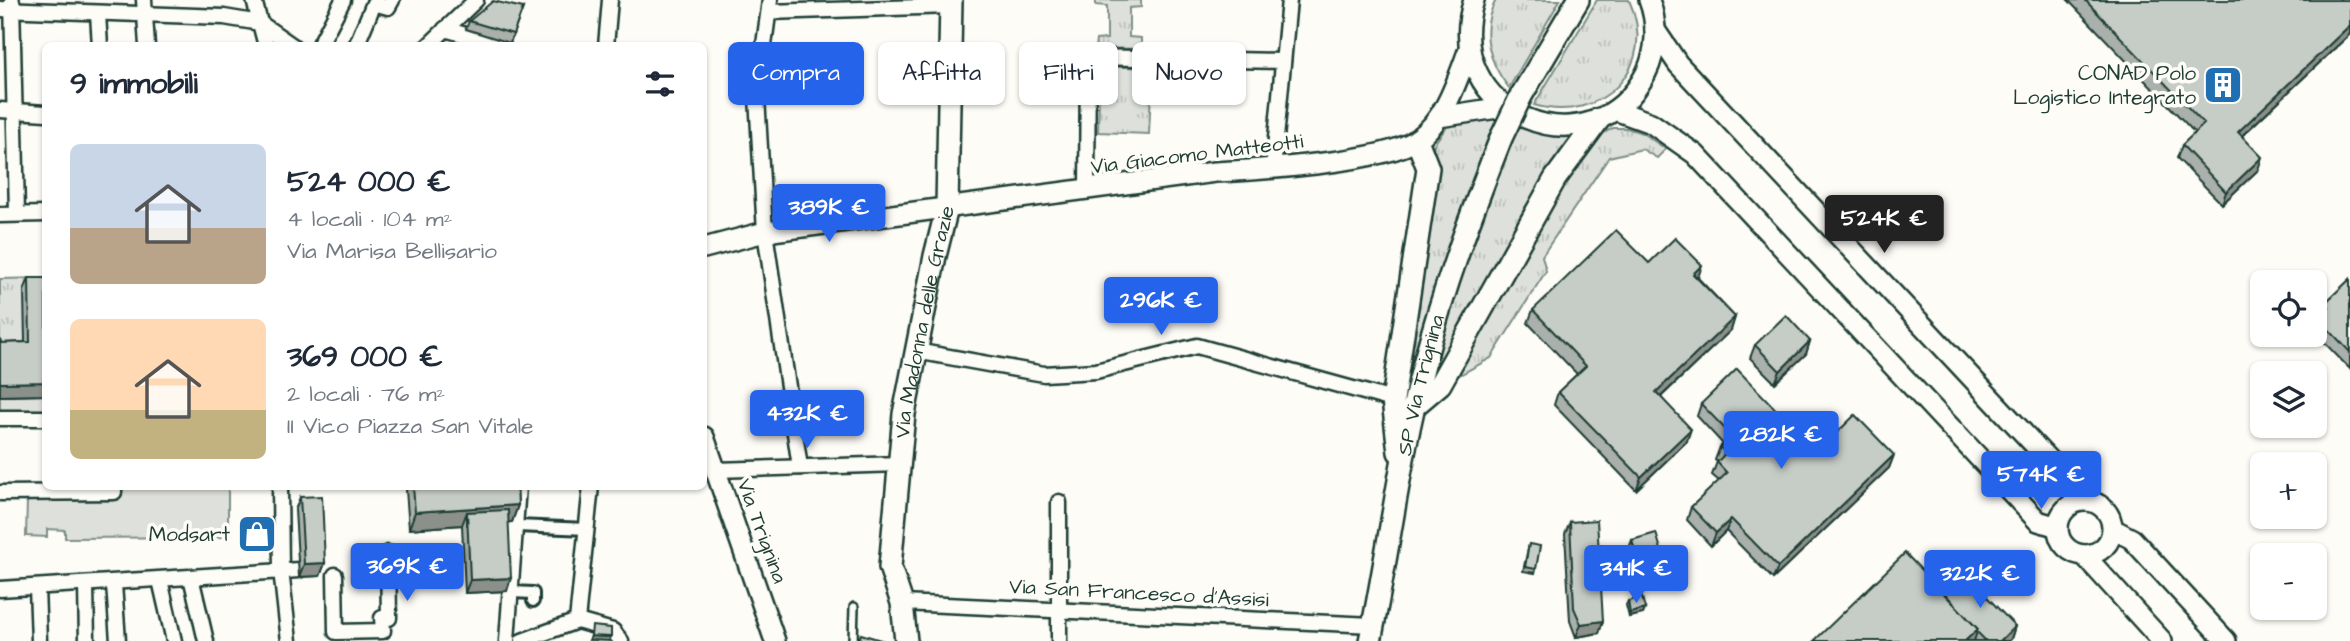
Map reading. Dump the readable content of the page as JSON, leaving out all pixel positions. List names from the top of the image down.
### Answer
{
  "streets": {
    "main road": ["Via Madonna delle Grazie", "SP Via Trignina"],
    "street": ["Via Giacomo Matteotti", "Via Trignina", "Via San Francesco d'Assisi"]
  },
  "crossings": [
    ["Via Giacomo Matteotti", "Via Madonna delle Grazie"],
    ["Via Madonna delle Grazie", "Via San Francesco d'Assisi"],
    ["SP Via Trignina", "Via San Francesco d'Assisi"]
  ],
  "places": {
    "building": ["CONAD Polo Logistico Integrato"],
    "shop": ["Modsart"]
  },
  "page": {
    "chip": [
      "Compra",
      "Affitta",
      "Filtri",
      "Nuovo"
    ],
    "heading": "9 immobili",
    "list": [
      {
        "name": "524 000 €",
        "note": "4 locali · 104 m² · Via Marisa Bellisario"
      },
      {
        "name": "369 000 €",
        "note": "2 locali · 76 m² · II Vico Piazza San Vitale"
      }
    ],
    "price": [
      "389K €",
      "524K €",
      "296K €",
      "432K €",
      "282K €",
      "574K €",
      "369K €",
      "341K €",
      "322K €"
    ],
    "map_buttons": ["+", "−"]
  }
}
